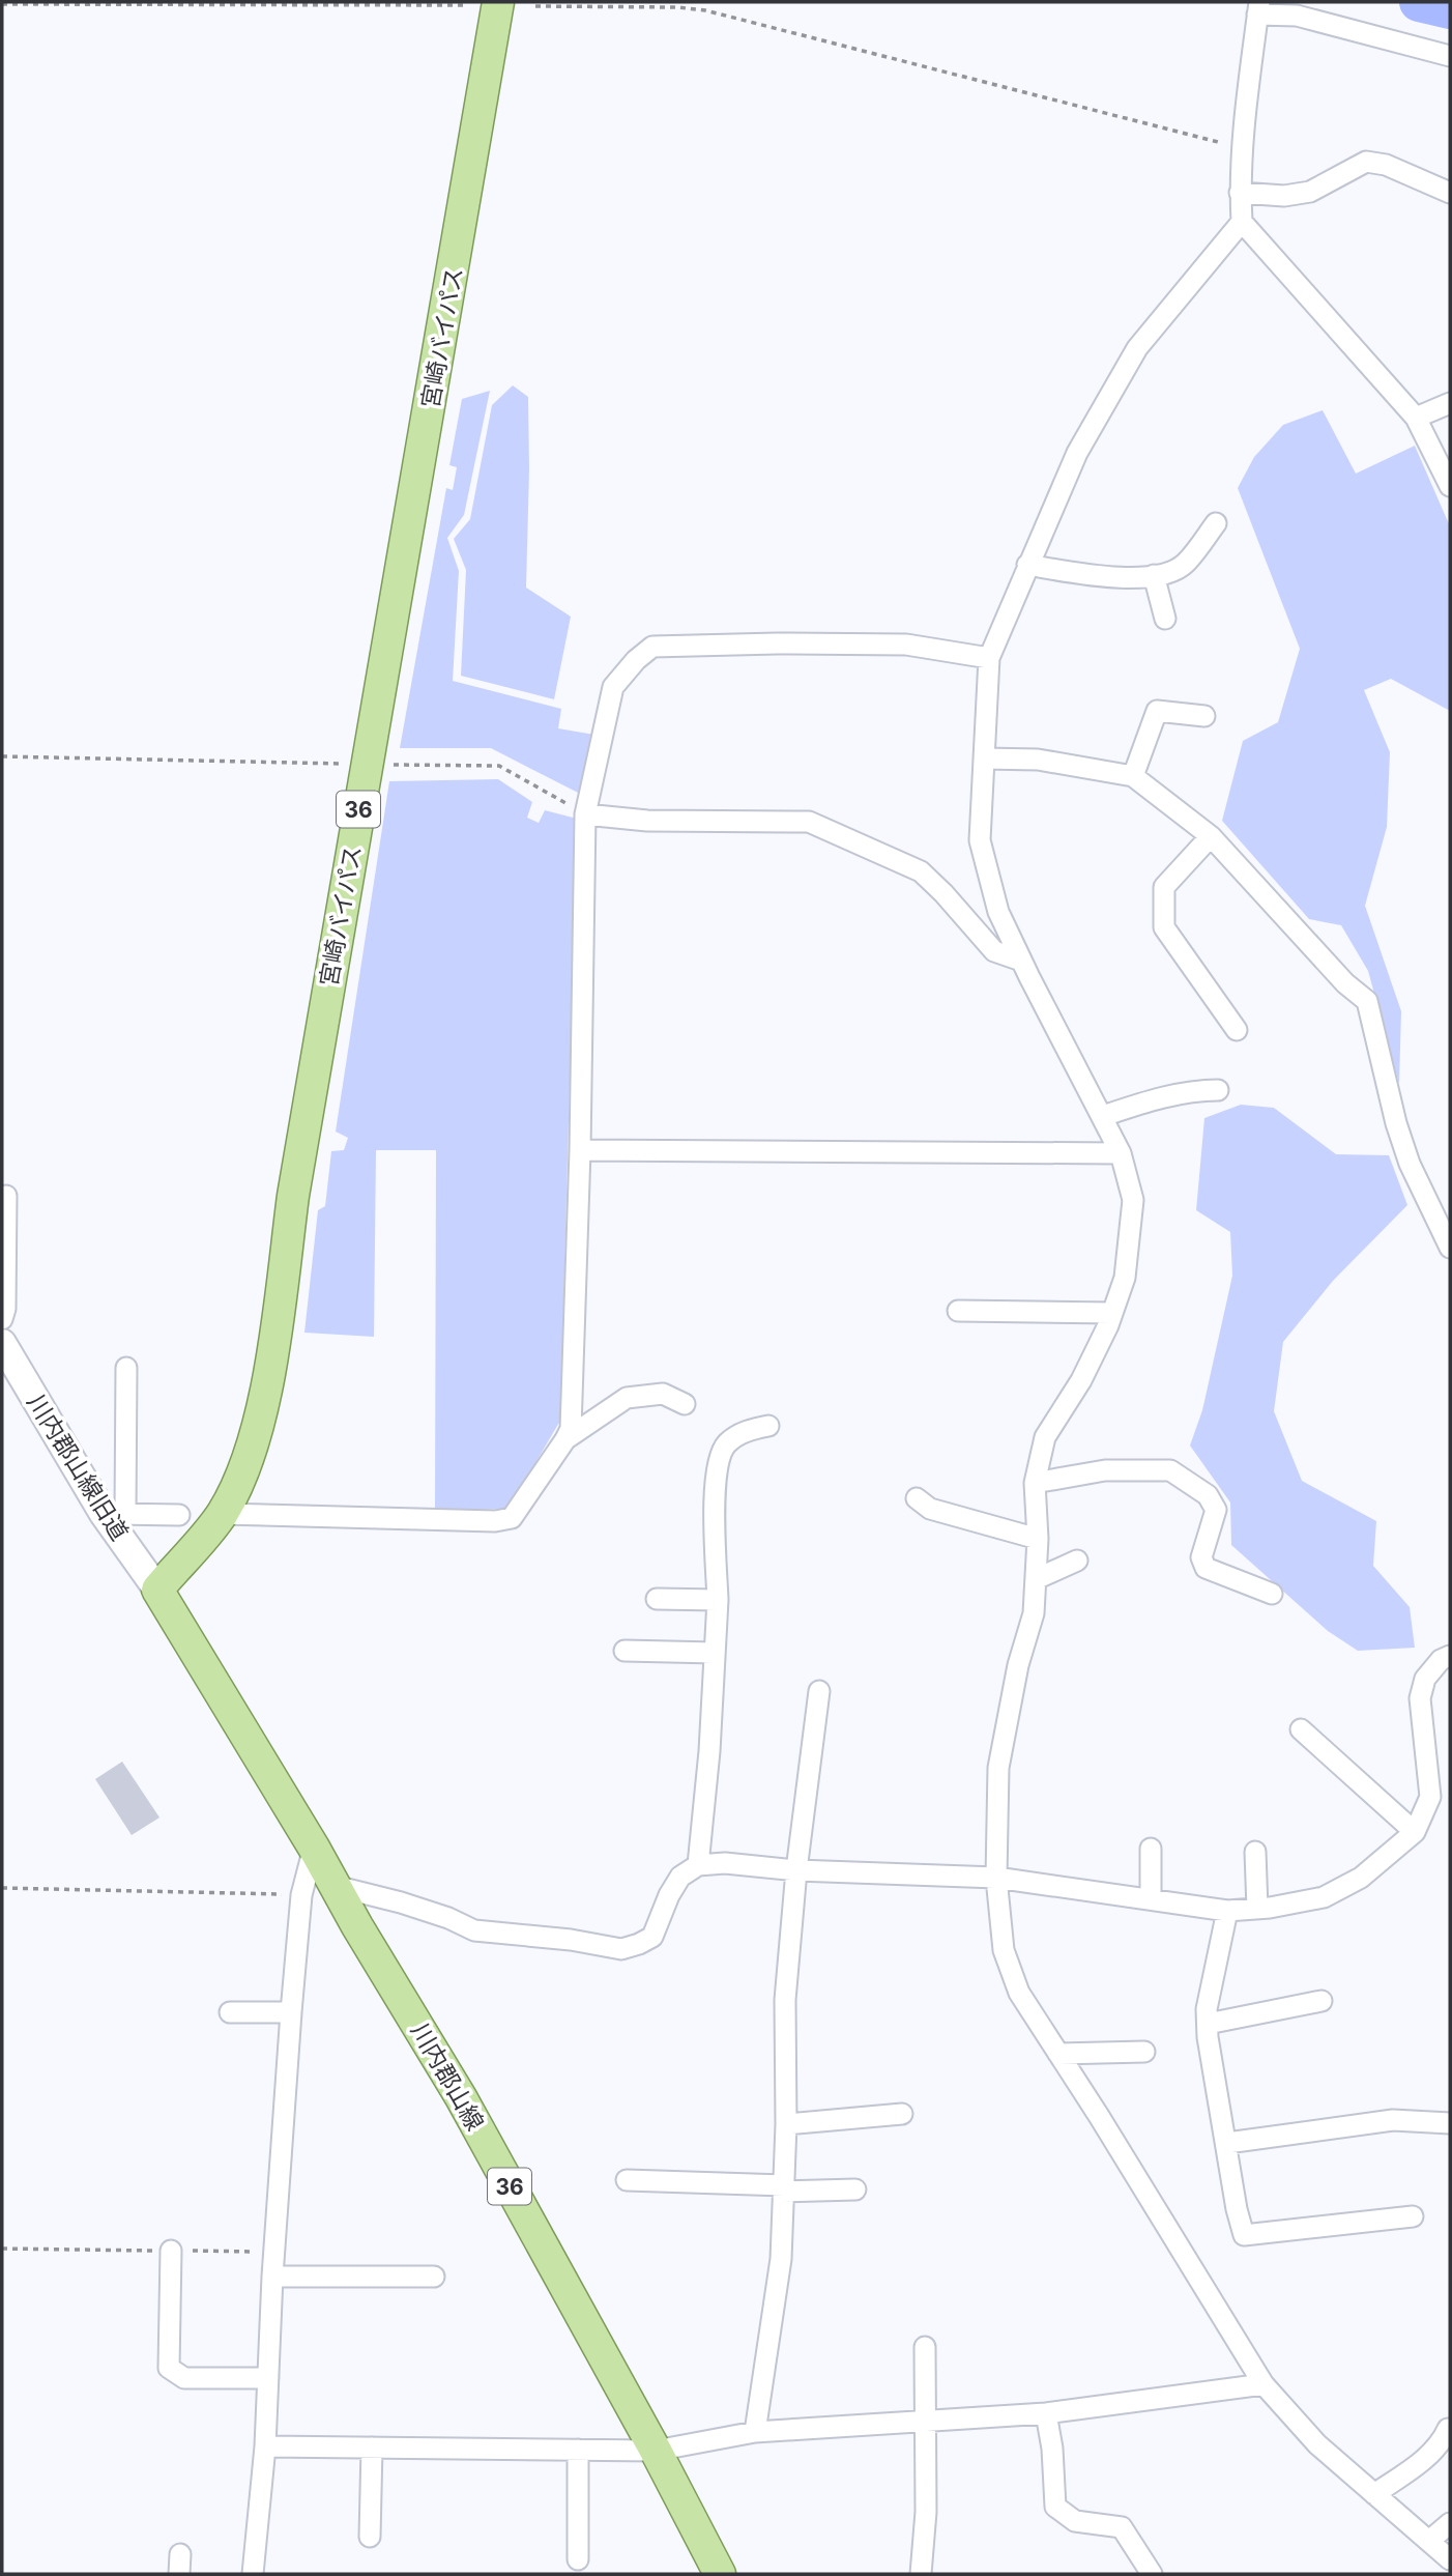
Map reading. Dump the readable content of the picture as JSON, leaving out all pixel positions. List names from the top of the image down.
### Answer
{
  "streets": {
    "main road": ["宮崎バイパス", "36", "川内郡山線"],
    "street": ["川内郡山線旧道"]
  },
  "crossings": [
    ["宮崎バイパス", "川内郡山線旧道"],
    ["宮崎バイパス", "川内郡山線"],
    ["川内郡山線旧道", "川内郡山線"]
  ]
}
